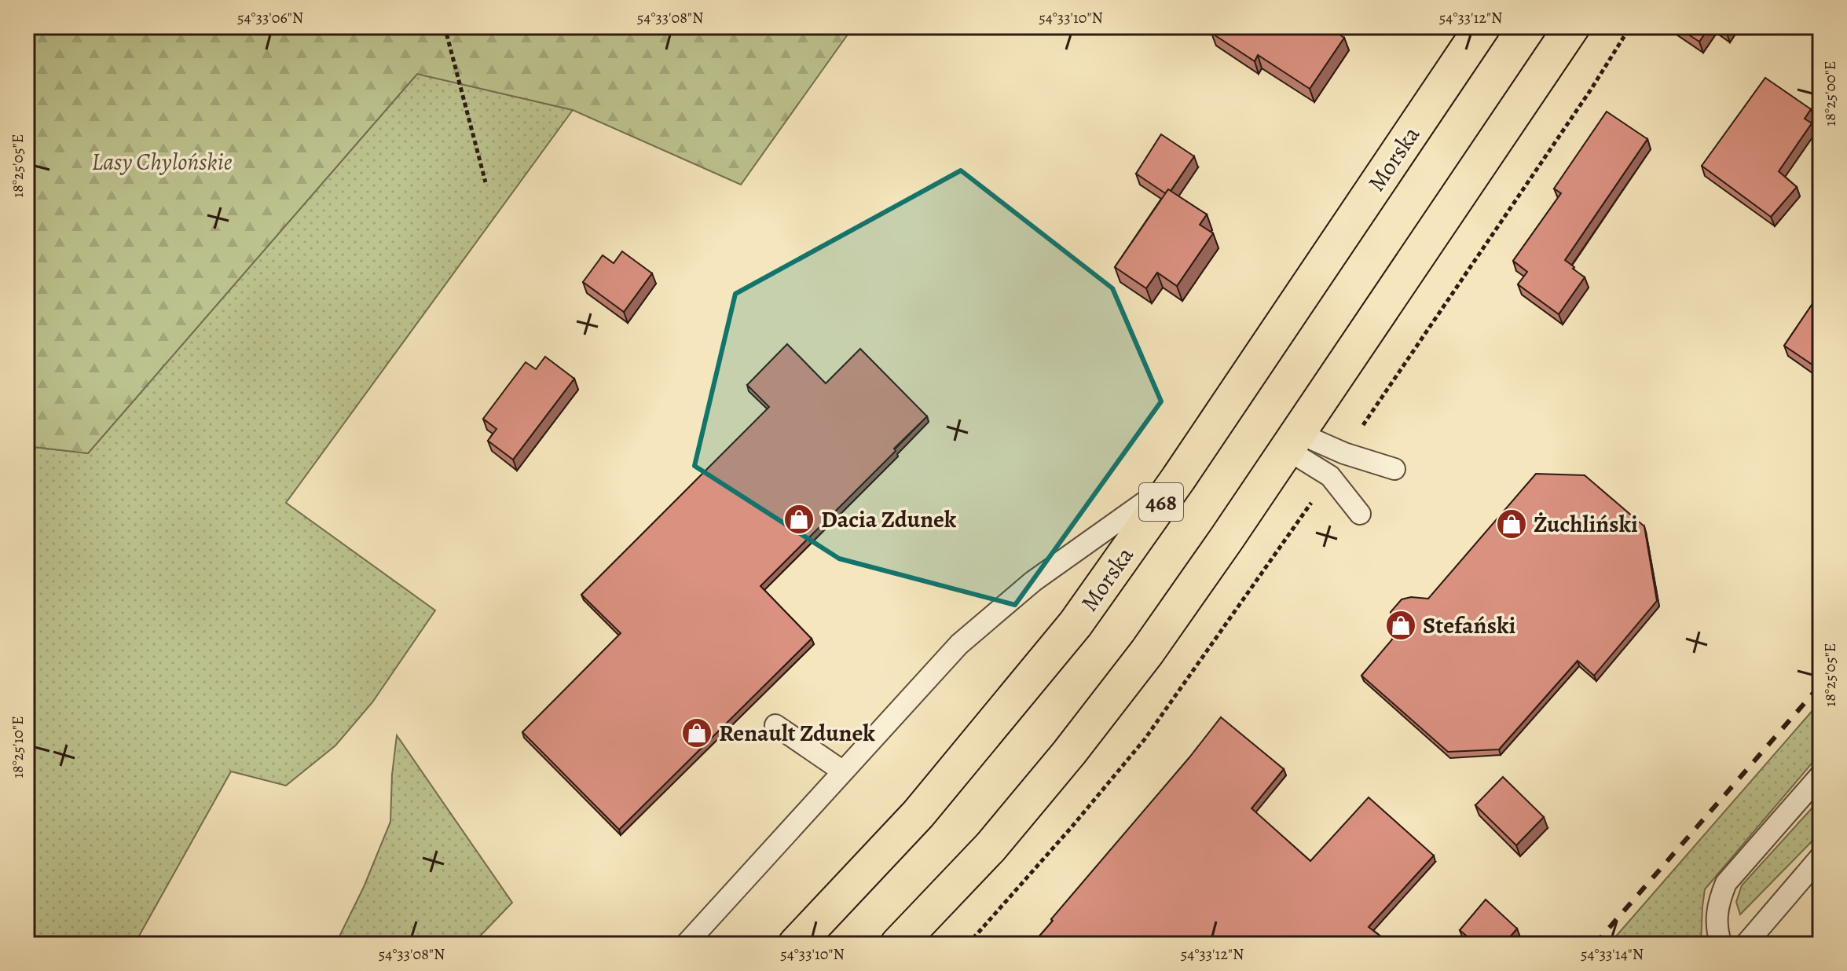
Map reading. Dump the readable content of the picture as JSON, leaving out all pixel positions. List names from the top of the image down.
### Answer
{
  "streets": {
    "main road": ["Morska", "468"]
  },
  "parks": ["Lasy Chylońskie"],
  "places": {
    "shop": [
      "Dacia Zdunek",
      "Żuchliński",
      "Stefański",
      "Renault Zdunek"
    ]
  },
  "coordinates": [
    "54°33'06\"N",
    "54°33'08\"N",
    "54°33'10\"N",
    "54°33'12\"N",
    "18°25'00\"E",
    "18°25'05\"E",
    "18°25'10\"E",
    "54°33'14\"N"
  ]
}
